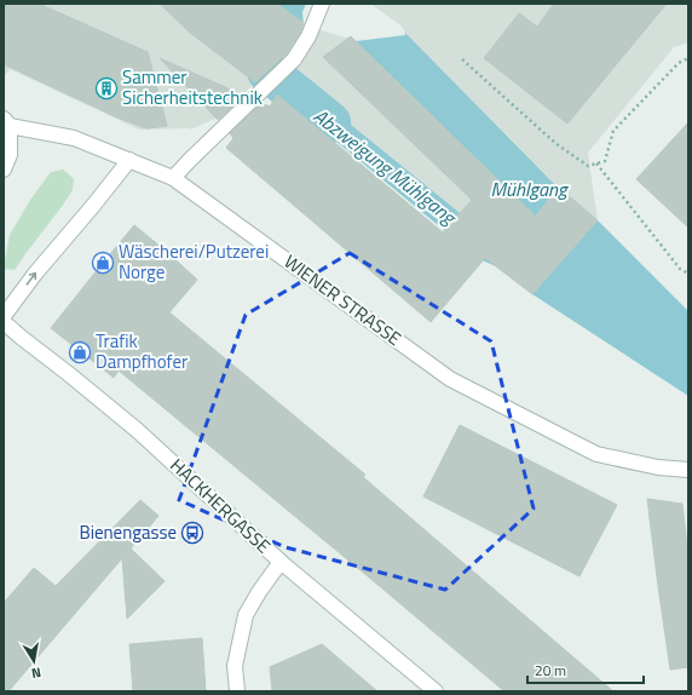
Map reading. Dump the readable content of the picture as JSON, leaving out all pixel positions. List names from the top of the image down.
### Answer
{
  "streets": {
    "street": ["WIENER STRASSE", "HACKHERGASSE"]
  },
  "water": ["Abzweigung Mühlgang", "Mühlgang"],
  "places": {
    "building": ["Sammer Sicherheitstechnik"],
    "shop": ["Wäscherei/Putzerei Norge", "Trafik Dampfhofer"],
    "bus stop": ["Bienengasse"]
  },
  "scale_bar": "20 m",
  "north": "bottom"
}
